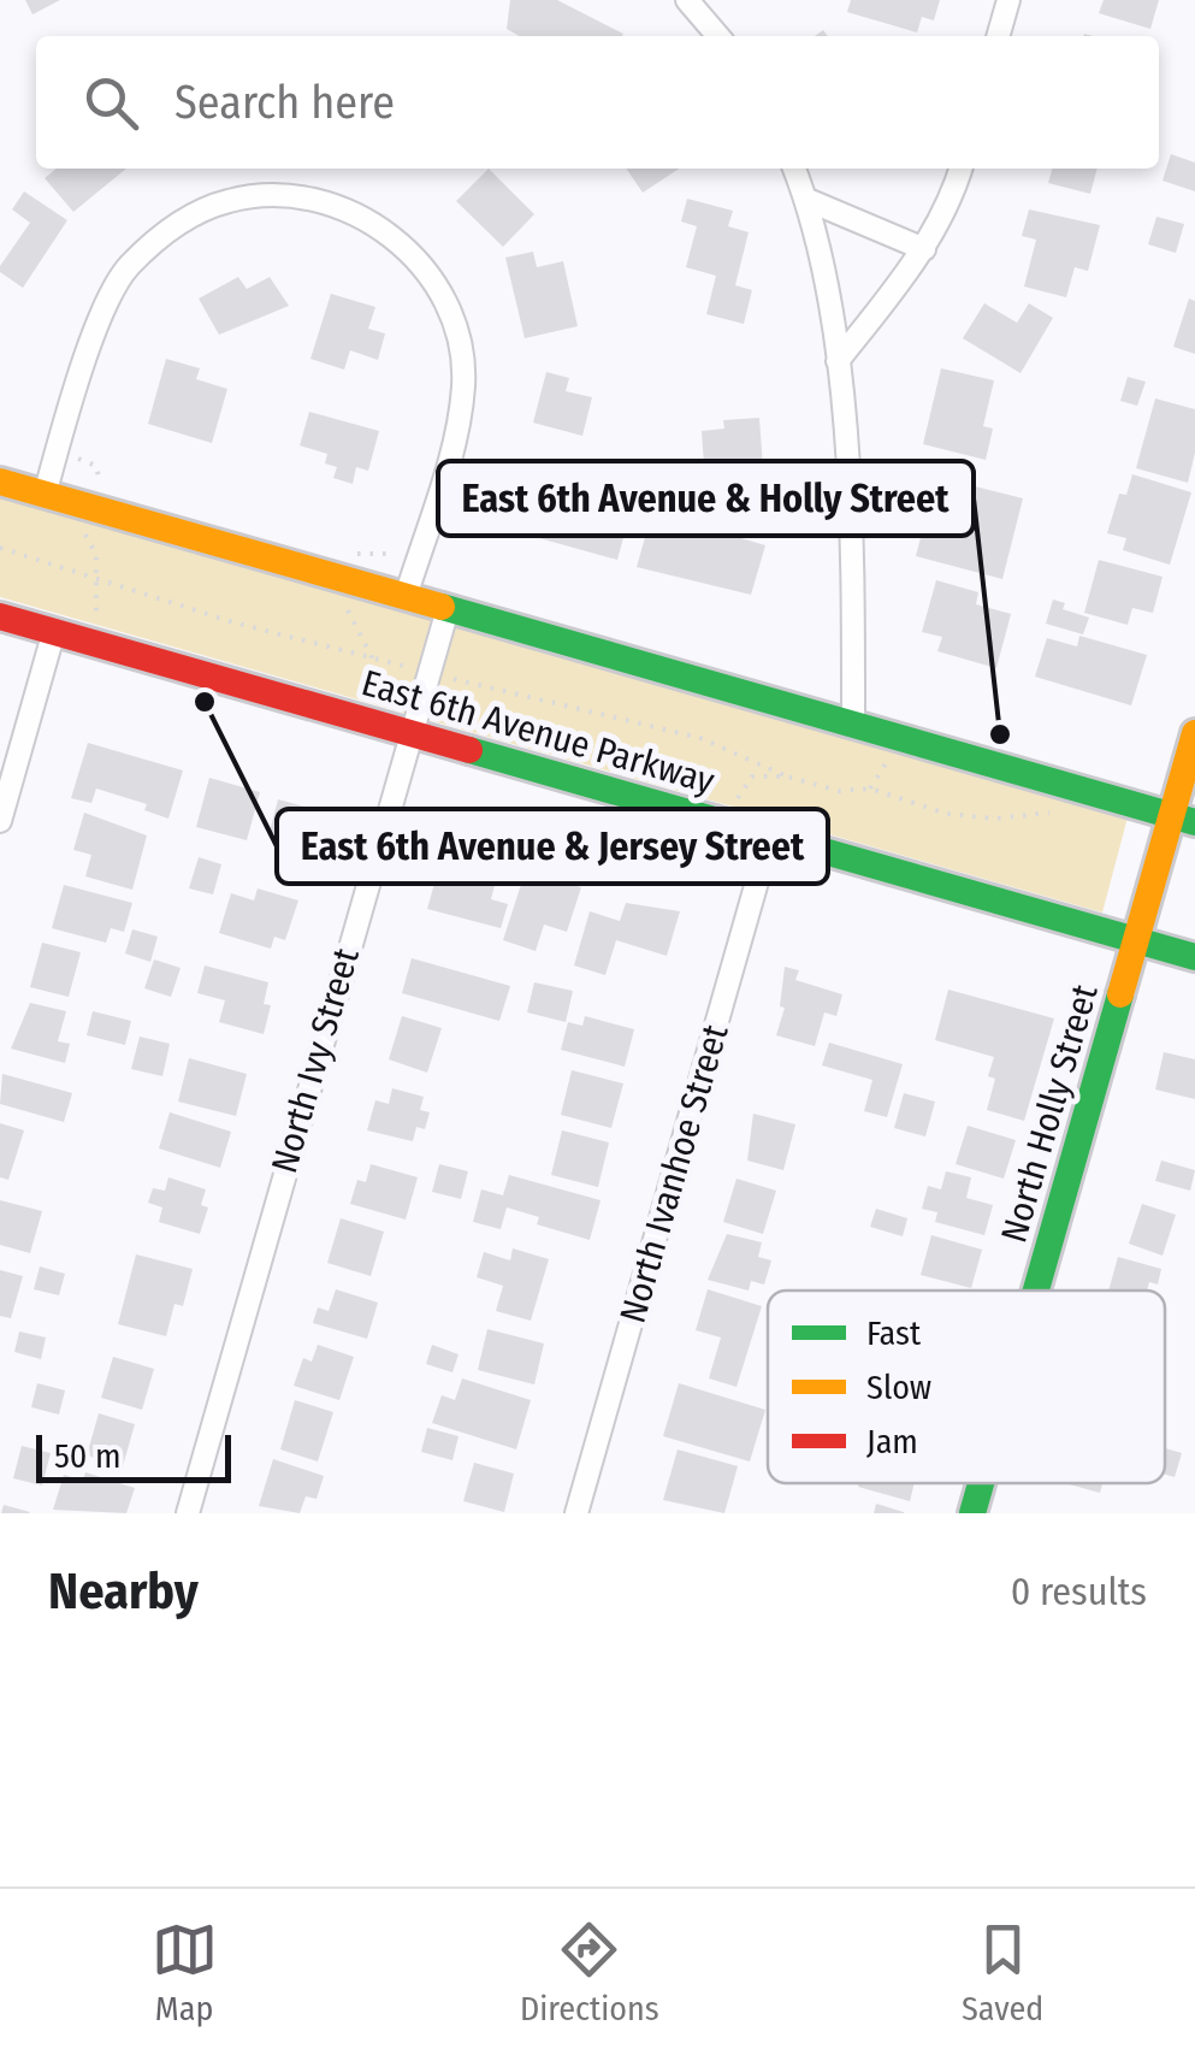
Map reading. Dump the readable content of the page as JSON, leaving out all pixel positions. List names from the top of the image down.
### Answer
{
  "streets": {
    "main road": ["East 6th Avenue Parkway", "North Holly Street"],
    "street": ["North Ivy Street", "North Ivanhoe Street"]
  },
  "crossings": [
    ["East 6th Avenue Parkway", "North Ivy Street"],
    ["East 6th Avenue Parkway", "North Holly Street"],
    ["East 6th Avenue Parkway", "North Ivanhoe Street"]
  ],
  "places": ["East 6th Avenue & Jersey Street", "East 6th Avenue & Holly Street"],
  "legend": ["Fast", "Slow", "Jam"],
  "scale_bar": "50 m",
  "page": {
    "search": "Search here",
    "scale": "50 m",
    "heading": ["Nearby", "0 results"],
    "nav": ["Map", "Directions", "Saved"]
  }
}
